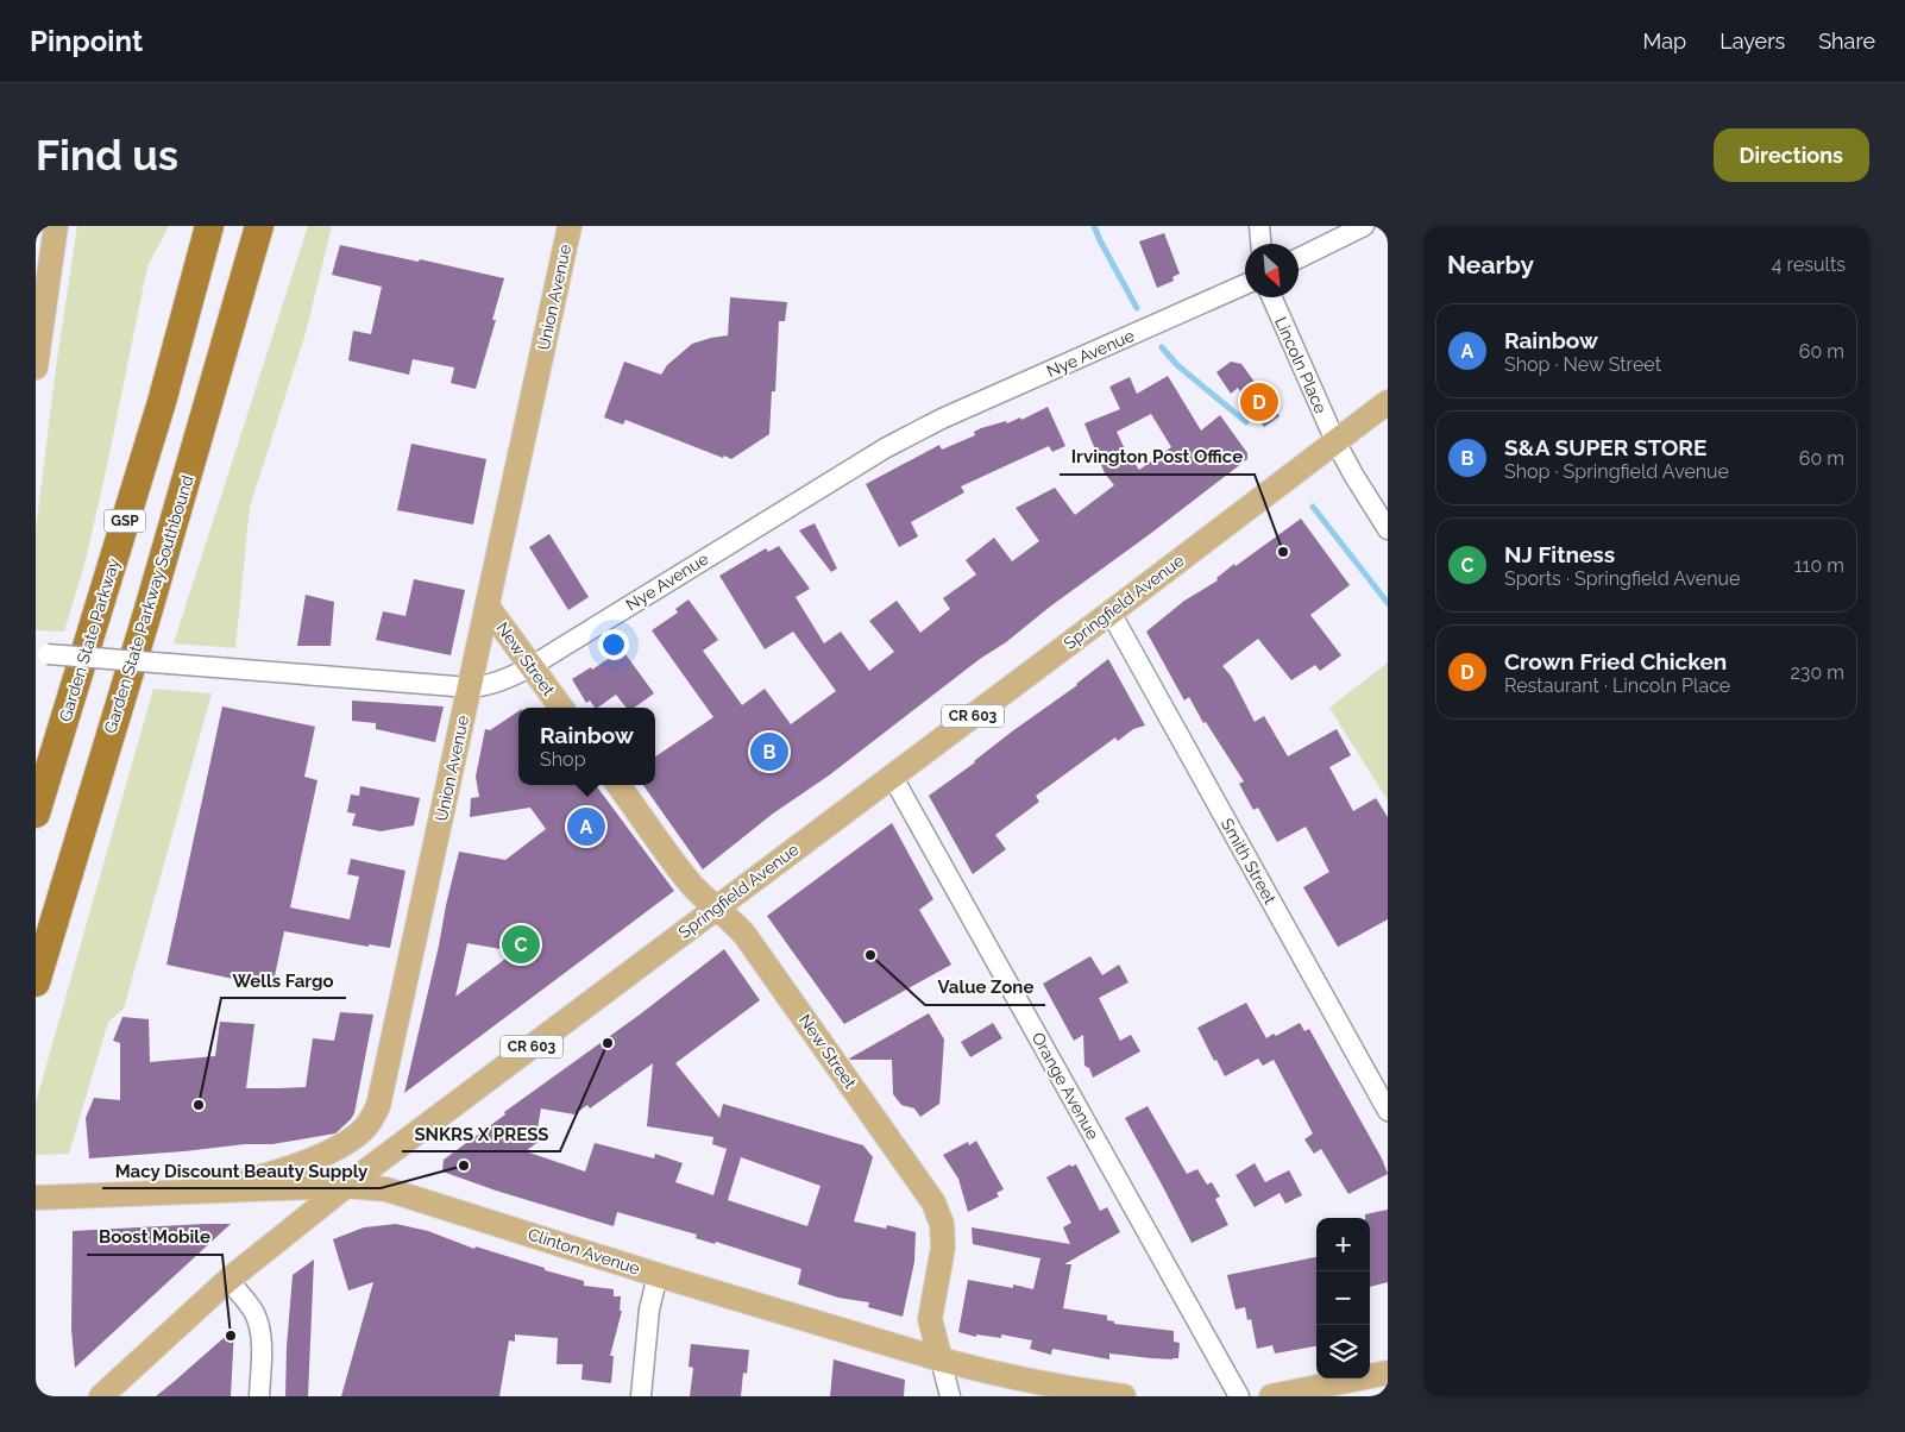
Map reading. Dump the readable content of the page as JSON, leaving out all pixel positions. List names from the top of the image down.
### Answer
{
  "streets": {
    "highway": ["GSP", "Garden State Parkway Southbound", "Garden State Parkway"],
    "main road": [
      "Union Avenue",
      "Springfield Avenue",
      "New Street",
      "CR 603",
      "Clinton Avenue"
    ],
    "street": [
      "Nye Avenue",
      "Lincoln Place",
      "Smith Street",
      "Orange Avenue"
    ]
  },
  "crossings": [
    ["Union Avenue", "Nye Avenue"],
    ["Union Avenue", "New Street"],
    ["Union Avenue", "Clinton Avenue"],
    ["Nye Avenue", "New Street"],
    ["Lincoln Place", "Springfield Avenue"],
    ["Springfield Avenue", "New Street"],
    ["Springfield Avenue", "Smith Street"],
    ["Springfield Avenue", "Orange Avenue"],
    ["Springfield Avenue", "Clinton Avenue"],
    ["New Street", "Clinton Avenue"]
  ],
  "places": [
    "Irvington Post Office",
    "Value Zone",
    "SNKRS X PRESS",
    "Wells Fargo",
    "Macy Discount Beauty Supply",
    "Boost Mobile"
  ],
  "north": "bottom right",
  "page": {
    "header": "Pinpoint",
    "nav": ["Map", "Layers", "Share"],
    "buttons": "Directions",
    "title": "Find us",
    "heading": ["Nearby", "4 results"],
    "list": [
      {
        "mark": "A",
        "name": "Rainbow",
        "note": "Shop · New Street",
        "value": "60 m"
      },
      {
        "mark": "B",
        "name": "S&A SUPER STORE",
        "note": "Shop · Springfield Avenue",
        "value": "60 m"
      },
      {
        "mark": "C",
        "name": "NJ Fitness",
        "note": "Sports · Springfield Avenue",
        "value": "110 m"
      },
      {
        "mark": "D",
        "name": "Crown Fried Chicken",
        "note": "Restaurant · Lincoln Place",
        "value": "230 m"
      }
    ],
    "pins": [
      "D",
      "B",
      "A",
      "C"
    ],
    "popup": ["Rainbow", "Shop"],
    "map_buttons": ["+", "−"]
  }
}
